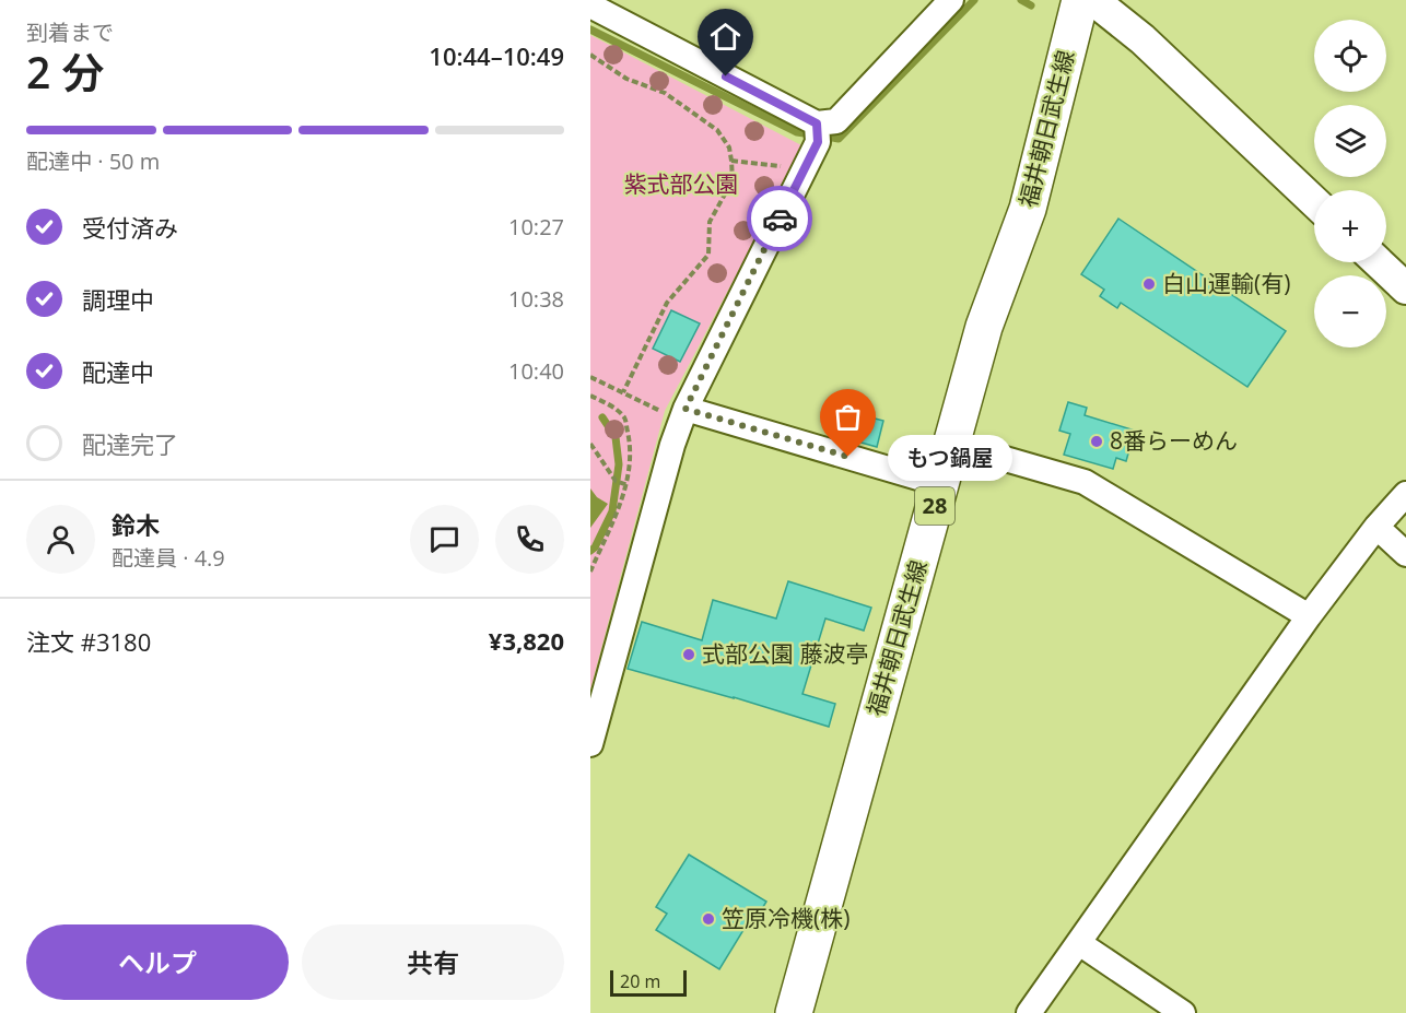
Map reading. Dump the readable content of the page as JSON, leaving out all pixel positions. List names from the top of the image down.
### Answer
{
  "streets": {
    "main road": ["福井朝日武生線", "28"]
  },
  "parks": ["紫式部公園"],
  "places": [
    "白山運輸(有)",
    "8番らーめん",
    "もつ鍋屋",
    "式部公園 藤波亭",
    "笠原冷機(株)"
  ],
  "scale_bar": "20 m",
  "page": {
    "heading": ["2 分", "到着まで", "10:44–10:49"],
    "panel": [
      "鈴木",
      "配達員 · 4.9",
      "注文 #3180",
      "¥3,820"
    ],
    "map_buttons": ["+", "−"],
    "bar": "配達中 · 50 m",
    "list": [
      ["受付済み", "10:27"],
      ["調理中", "10:38"],
      ["配達中", "10:40"],
      "配達完了"
    ],
    "bubble": "もつ鍋屋",
    "buttons": ["ヘルプ", "共有"],
    "scale": "20 m"
  }
}
